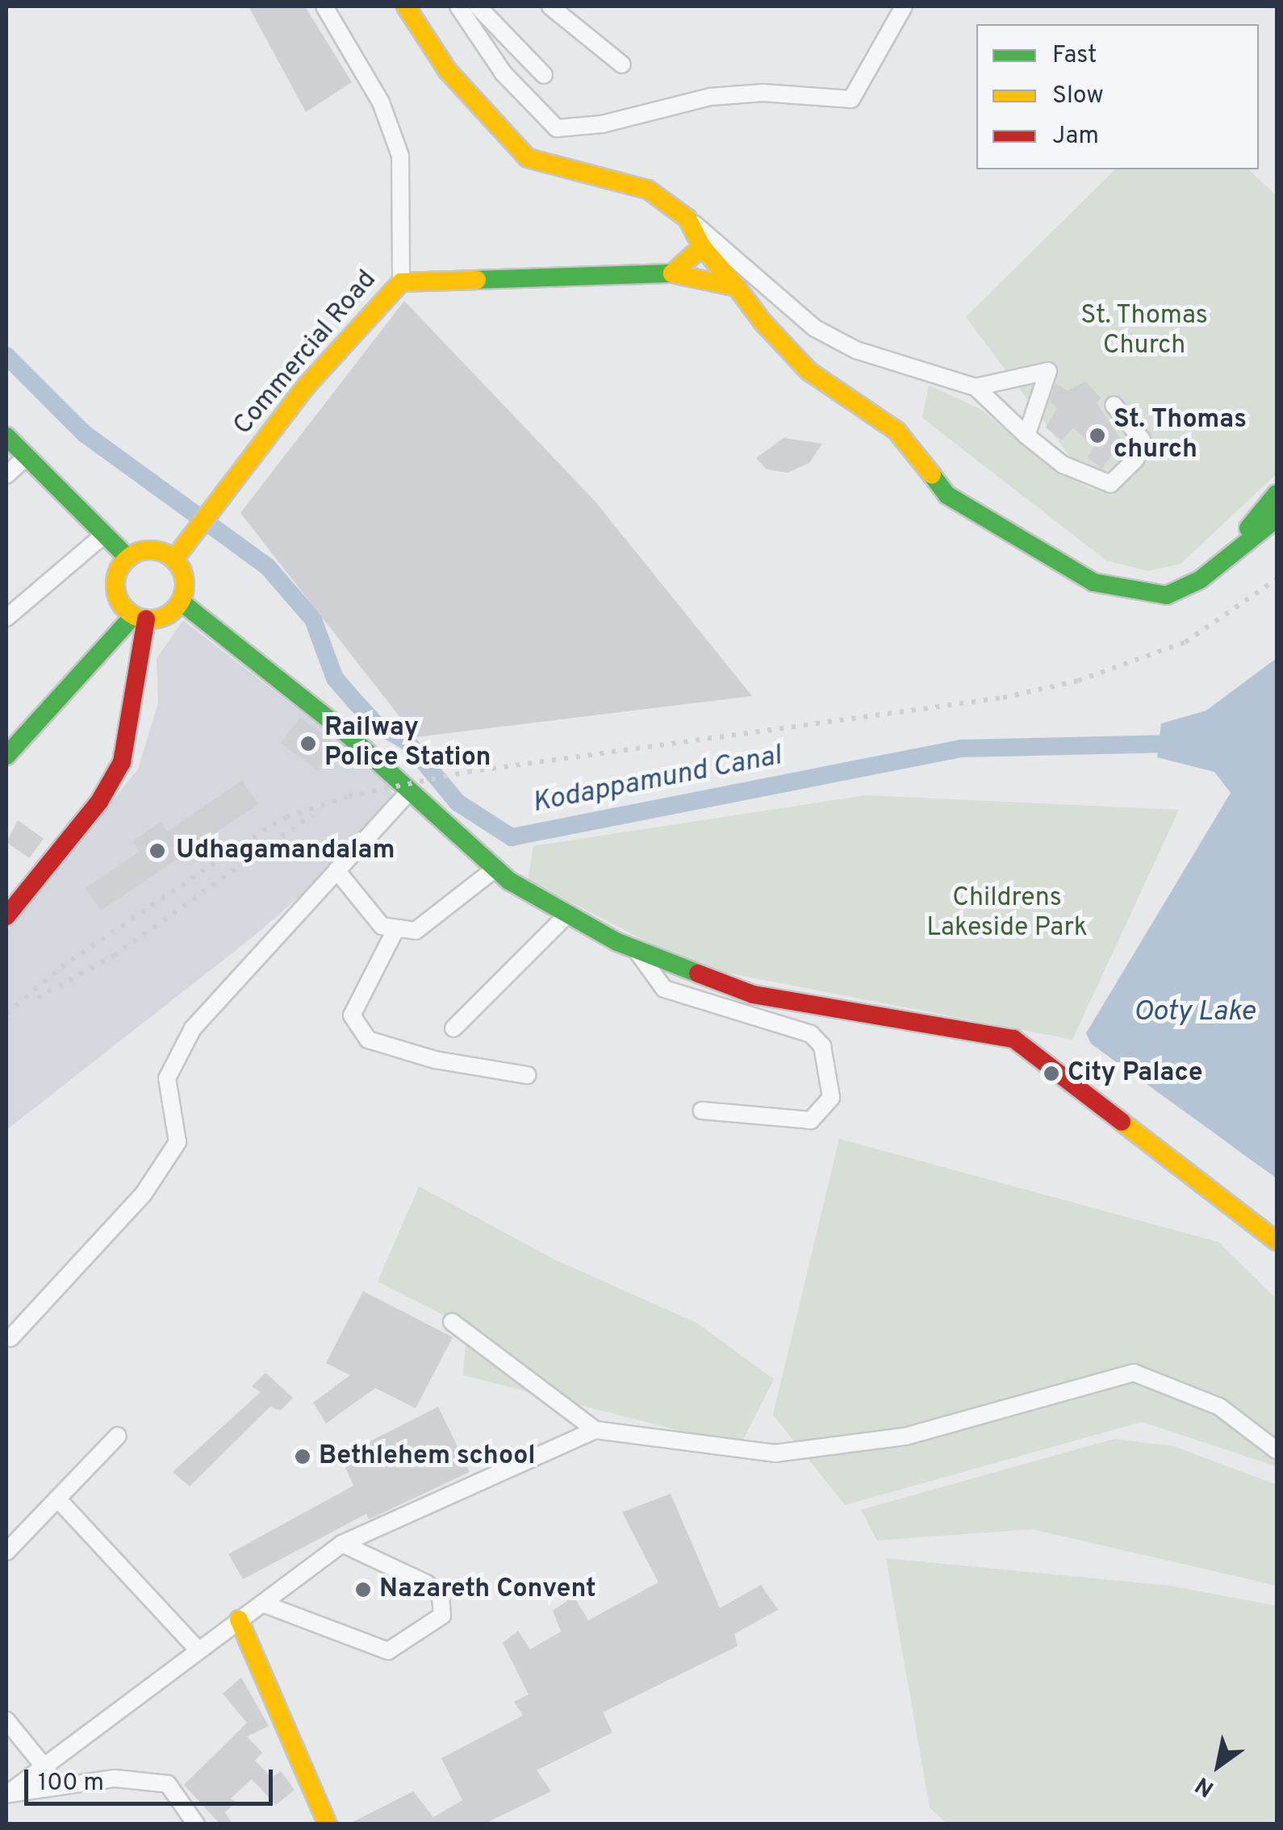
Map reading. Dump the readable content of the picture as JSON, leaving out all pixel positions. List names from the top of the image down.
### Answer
{
  "streets": {
    "street": ["Commercial Road"]
  },
  "water": ["Kodappamund Canal", "Ooty Lake"],
  "parks": ["St. Thomas Church", "Childrens Lakeside Park"],
  "places": [
    "St. Thomas church",
    "Railway Police Station",
    "Udhagamandalam",
    "City Palace",
    "Bethlehem school",
    "Nazareth Convent"
  ],
  "legend": ["Fast", "Slow", "Jam"],
  "scale_bar": "100 m",
  "north": "bottom left"
}
